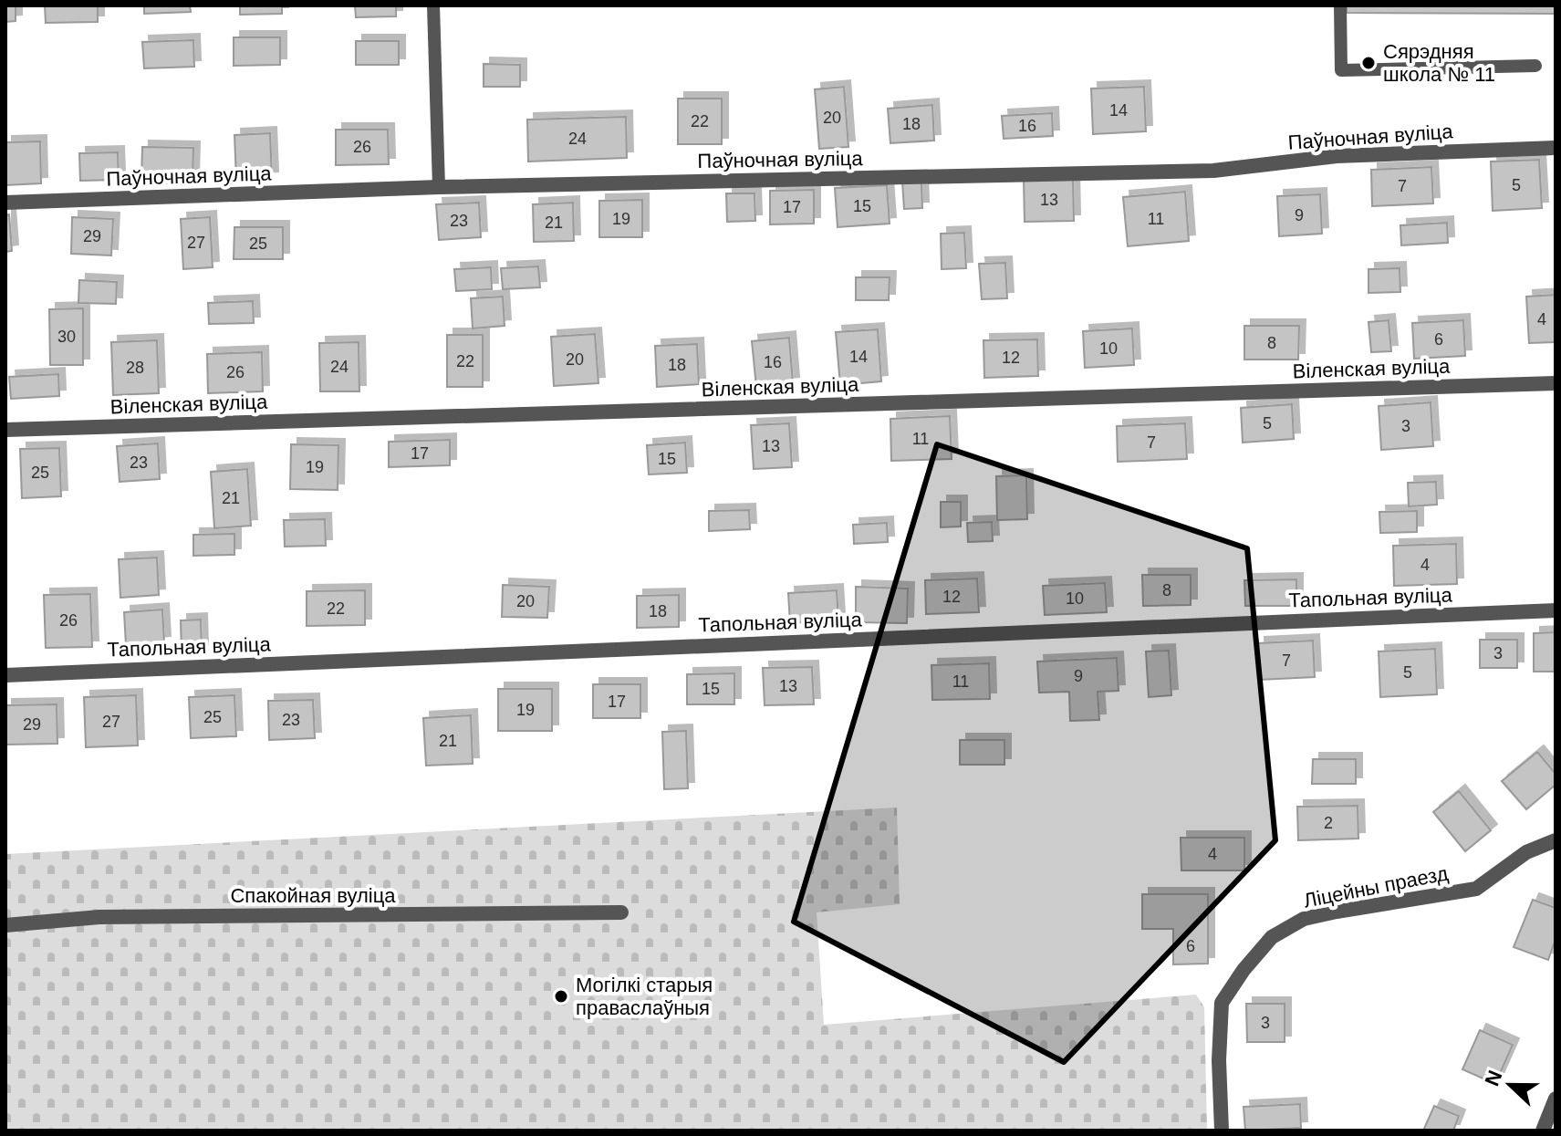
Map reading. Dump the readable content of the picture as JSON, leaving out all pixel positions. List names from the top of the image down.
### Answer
{
  "streets": {
    "street": [
      "Паўночная вуліца",
      "Віленская вуліца",
      "Тапольная вуліца",
      "Ліцейны праезд",
      "Спакойная вуліца"
    ]
  },
  "places": ["Сярэдняя школа № 11", "Могілкі старыя праваслаўныя"],
  "house_numbers": [
    "14",
    "20",
    "22",
    "18",
    "16",
    "24",
    "26",
    "5",
    "7",
    "13",
    "15",
    "17",
    "9",
    "19",
    "11",
    "23",
    "21",
    "29",
    "27",
    "25",
    "4",
    "30",
    "6",
    "8",
    "10",
    "14",
    "12",
    "20",
    "22",
    "16",
    "18",
    "24",
    "28",
    "26",
    "5",
    "3",
    "11",
    "7",
    "13",
    "17",
    "15",
    "23",
    "19",
    "25",
    "21",
    "4",
    "8",
    "12",
    "10",
    "20",
    "22",
    "18",
    "26",
    "3",
    "7",
    "5",
    "9",
    "11",
    "13",
    "15",
    "17",
    "19",
    "25",
    "23",
    "27",
    "29",
    "21",
    "2",
    "4",
    "6",
    "3"
  ],
  "north": "left"
}
